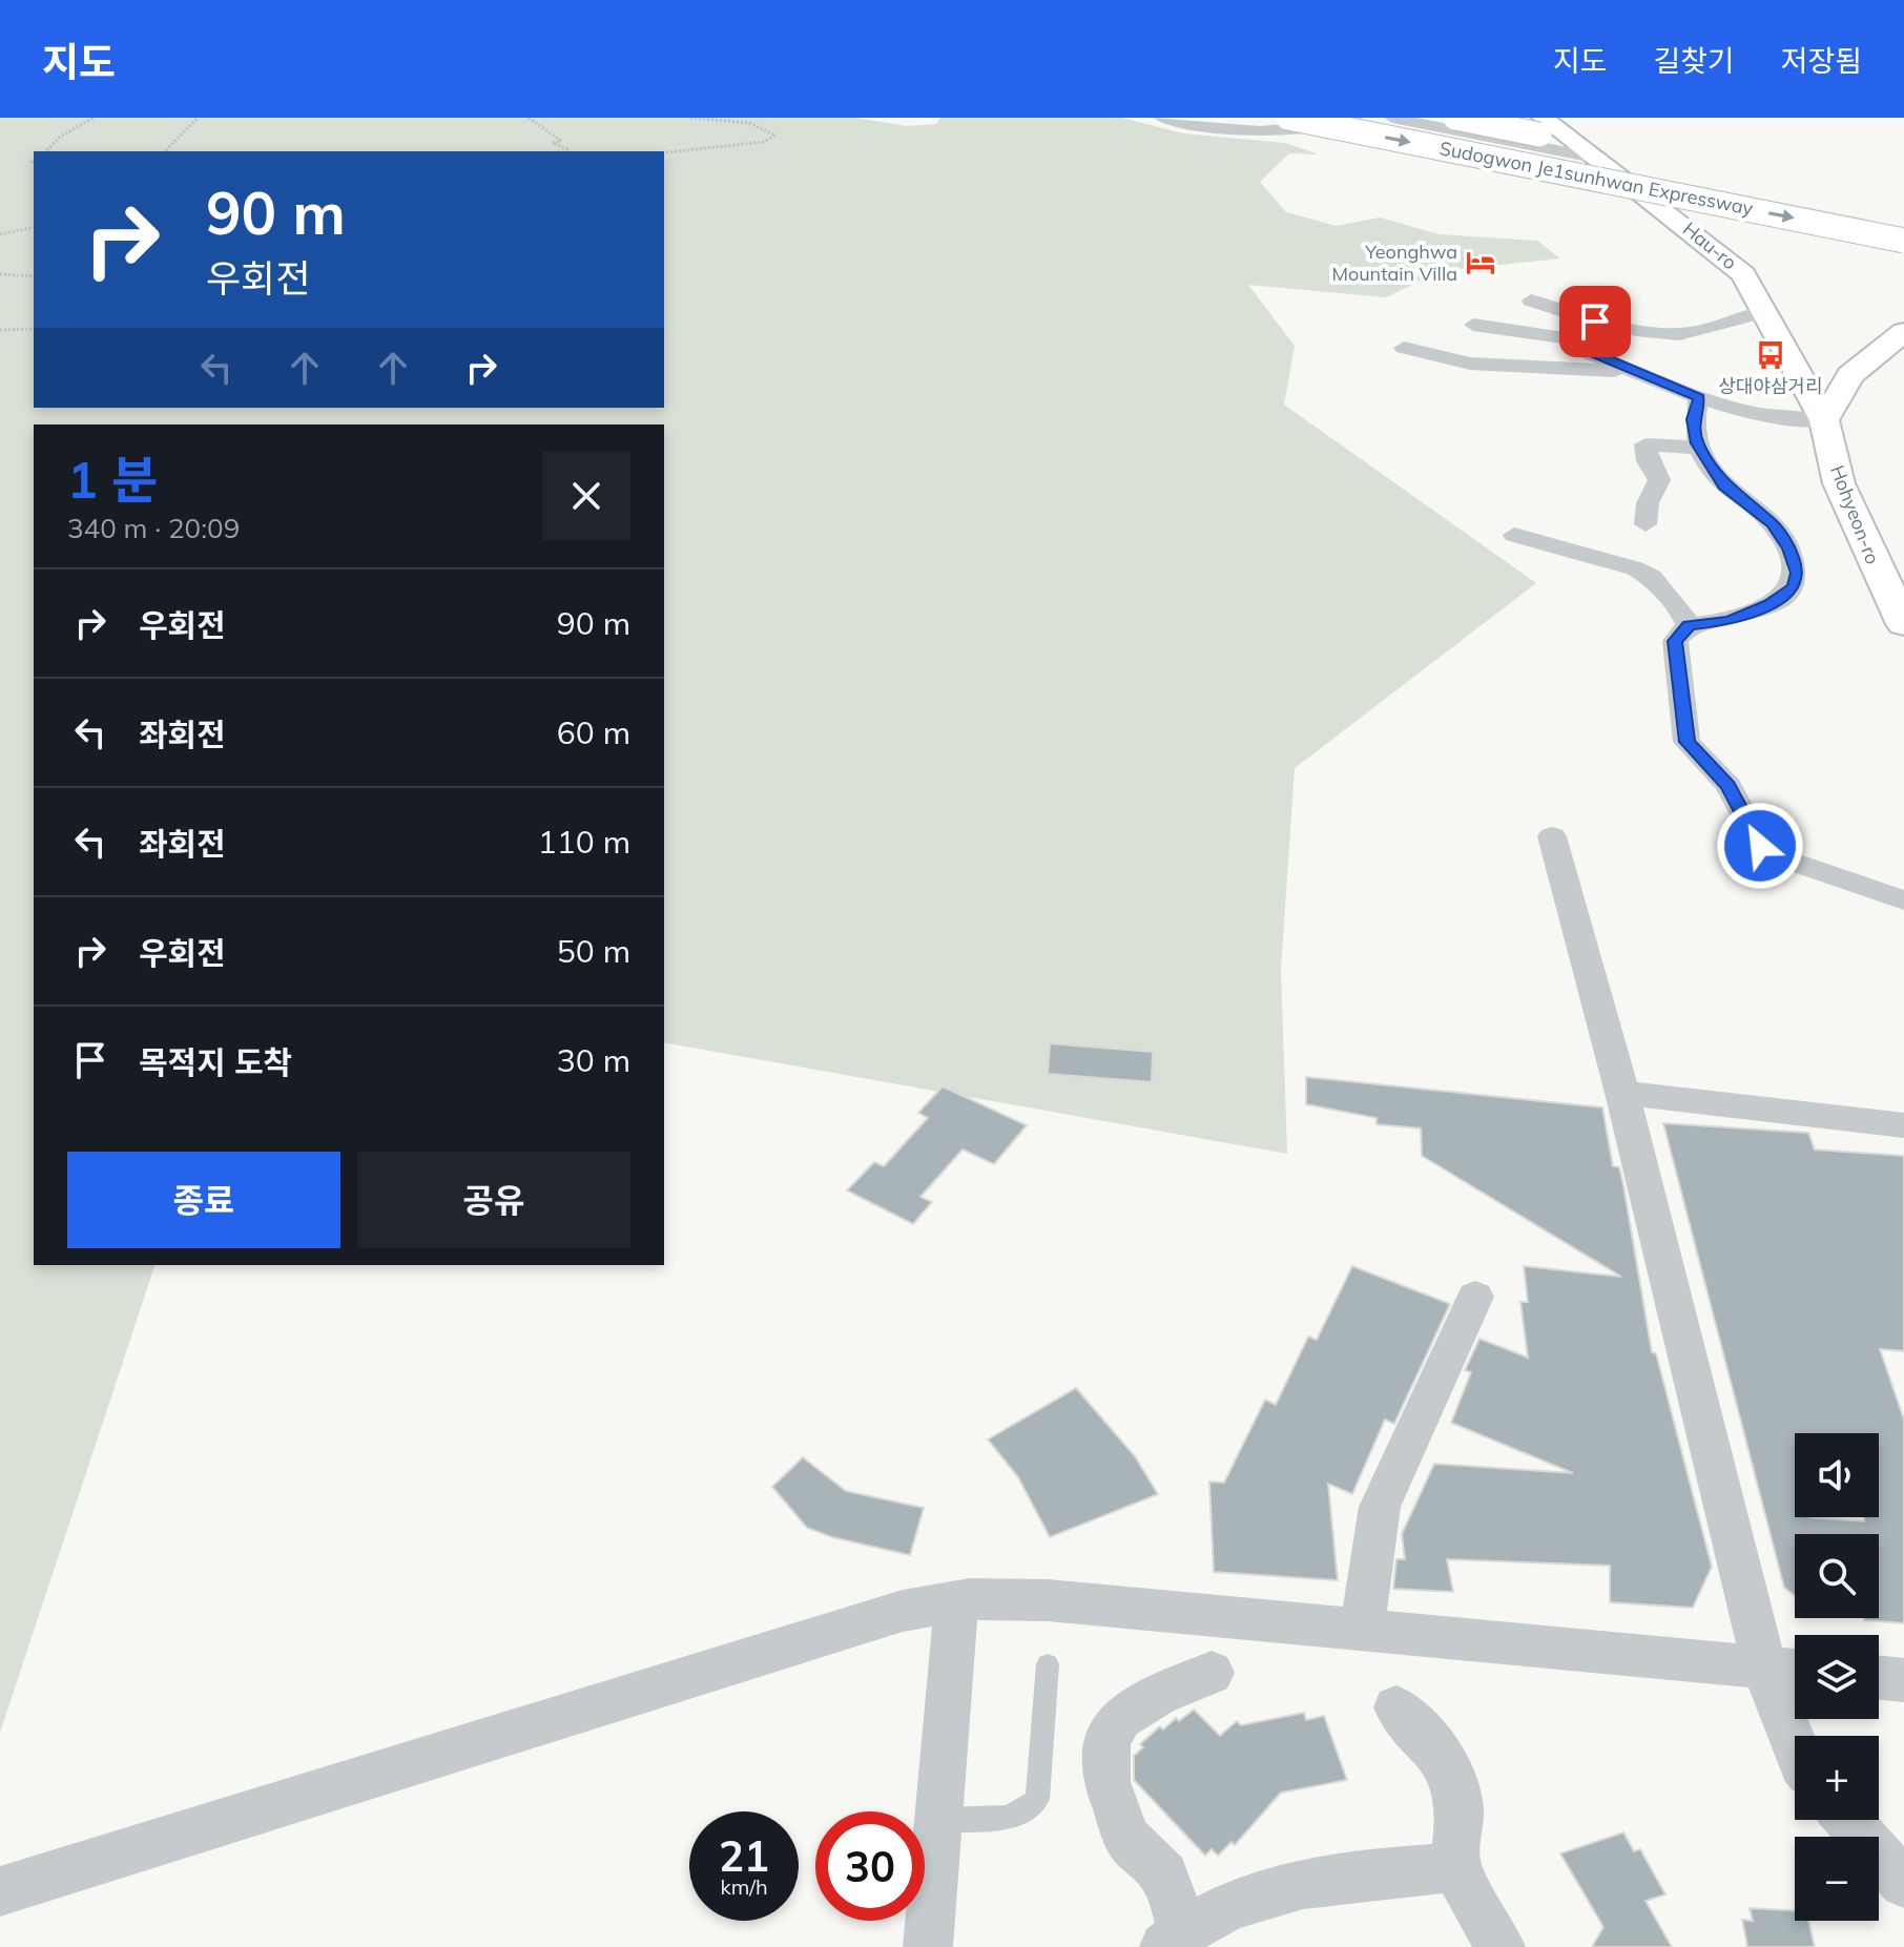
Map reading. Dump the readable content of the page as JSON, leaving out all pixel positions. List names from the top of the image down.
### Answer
{
  "streets": {
    "main road": ["Sudogwon Je1sunhwan Expressway", "Hau-ro", "Hohyeon-ro"]
  },
  "crossings": [
    ["Hau-ro", "Hohyeon-ro"]
  ],
  "one_way": ["Sudogwon Je1sunhwan Expressway"],
  "places": {
    "hotel": ["Yeonghwa Mountain Villa"],
    "bus stop": ["상대야삼거리"]
  },
  "page": {
    "header": "지도",
    "nav": ["지도", "길찾기", "저장됨"],
    "turn": ["90 m", "우회전"],
    "heading": ["1 분", "340 m · 20:09"],
    "list": [
      {
        "name": "우회전",
        "value": "90 m"
      },
      {
        "name": "좌회전",
        "value": "60 m"
      },
      {
        "name": "좌회전",
        "value": "110 m"
      },
      {
        "name": "우회전",
        "value": "50 m"
      },
      {
        "name": "목적지 도착",
        "value": "30 m"
      }
    ],
    "buttons": ["종료", "공유"],
    "map_buttons": ["+", "−"],
    "speed": "21 km/h",
    "limit": "30"
  }
}
